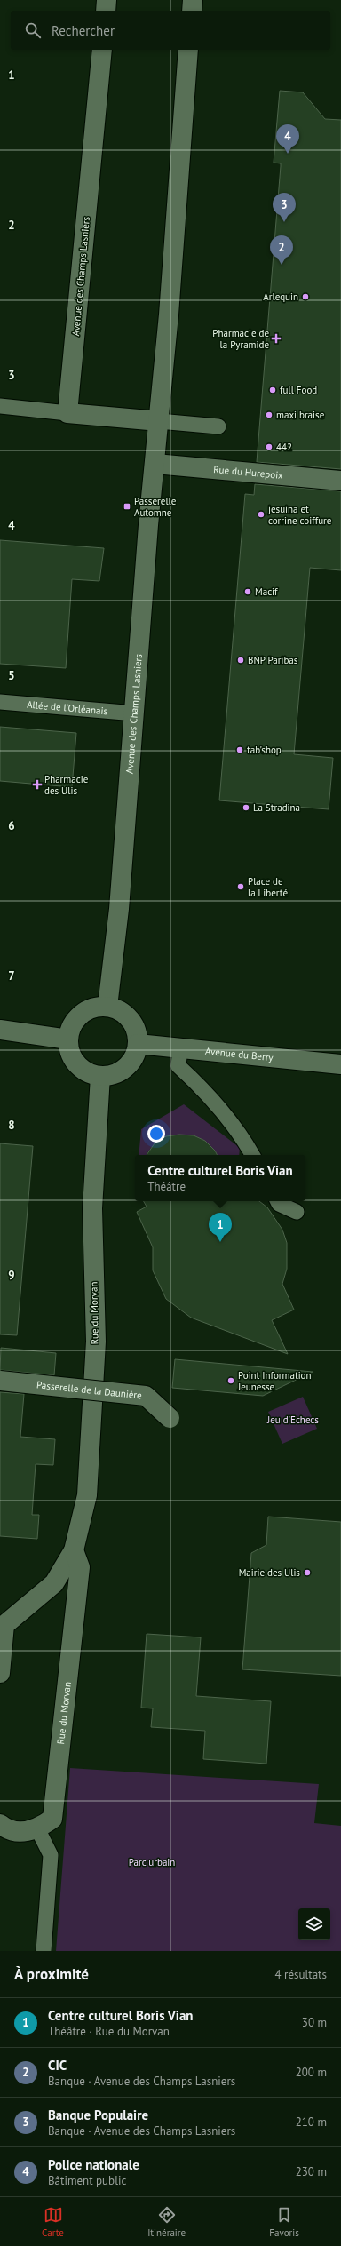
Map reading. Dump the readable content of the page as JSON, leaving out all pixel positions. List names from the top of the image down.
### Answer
{
  "streets": {
    "street": [
      "Avenue des Champs Lasniers",
      "Rue du Hurepoix",
      "Avenue du Berry",
      "Rue du Morvan",
      "Passerelle de la Daunière"
    ],
    "lane": ["Allée de l'Orléanais"]
  },
  "crossings": [
    ["Avenue des Champs Lasniers", "Rue du Hurepoix"],
    ["Avenue des Champs Lasniers", "Allée de l'Orléanais"],
    ["Avenue des Champs Lasniers", "Avenue du Berry"],
    ["Avenue des Champs Lasniers", "Rue du Morvan"],
    ["Avenue du Berry", "Rue du Morvan"]
  ],
  "parks": ["Jeu d'Echecs", "Parc urbain"],
  "places": {
    "other": [
      "Arlequin",
      "full Food",
      "maxi braise",
      "442",
      "jesuina et corrine coiffure",
      "Macif",
      "BNP Paribas",
      "tab'shop",
      "La Stradina",
      "Place de la Liberté",
      "Point Information Jeunesse",
      "Mairie des Ulis"
    ],
    "health": ["Pharmacie de la Pyramide", "Pharmacie des Ulis"],
    "transit": ["Passerelle Automne"]
  },
  "page": {
    "search": "Rechercher",
    "pins": [
      "4",
      "3",
      "2",
      "1"
    ],
    "popup": ["Centre culturel Boris Vian", "Théâtre"],
    "heading": ["À proximité", "4 résultats"],
    "list": [
      {
        "mark": "1",
        "name": "Centre culturel Boris Vian",
        "note": "Théâtre · Rue du Morvan",
        "value": "30 m"
      },
      {
        "mark": "2",
        "name": "CIC",
        "note": "Banque · Avenue des Champs Lasniers",
        "value": "200 m"
      },
      {
        "mark": "3",
        "name": "Banque Populaire",
        "note": "Banque · Avenue des Champs Lasniers",
        "value": "210 m"
      },
      {
        "mark": "4",
        "name": "Police nationale",
        "note": "Bâtiment public",
        "value": "230 m"
      }
    ],
    "nav": ["Carte", "Itinéraire", "Favoris"]
  },
  "grid": {
    "rows": [
      "1",
      "2",
      "3",
      "4",
      "5",
      "6",
      "7",
      "8",
      "9"
    ]
  }
}
